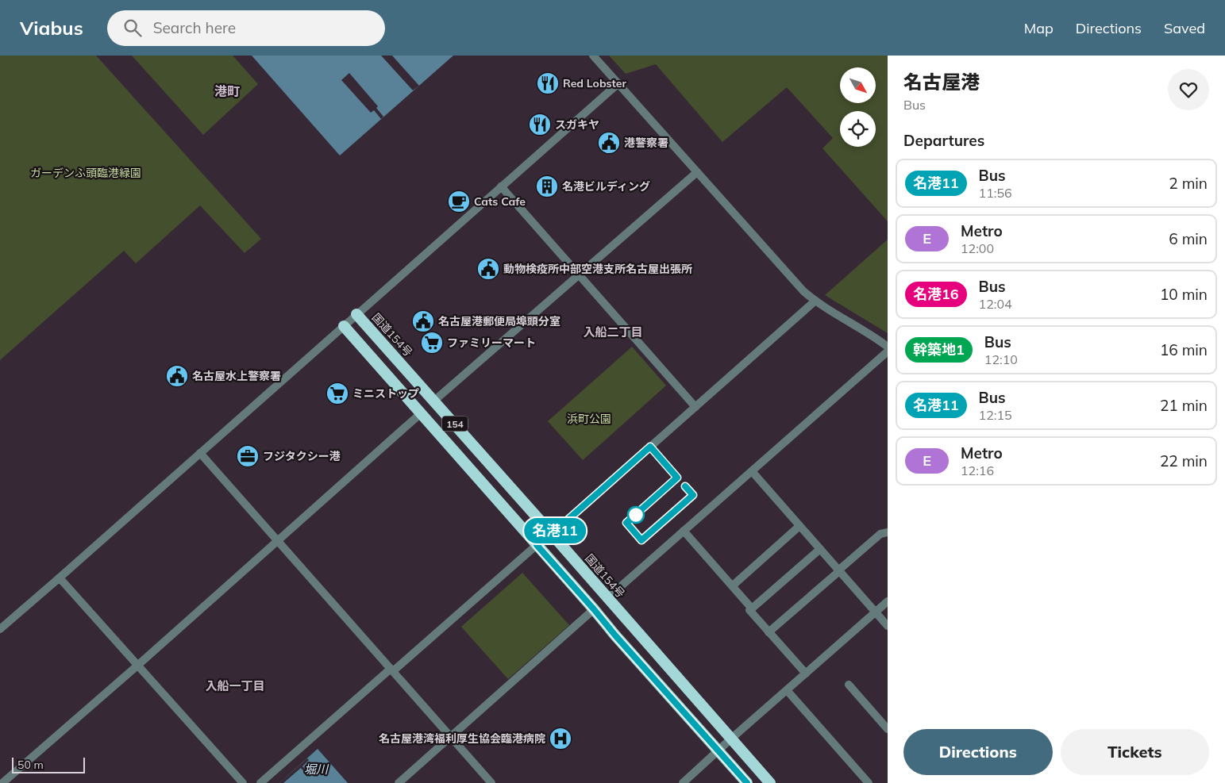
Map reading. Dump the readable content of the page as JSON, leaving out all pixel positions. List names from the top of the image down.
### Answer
{
  "streets": {
    "highway": ["国道154号", "154"]
  },
  "districts": ["港町", "入船二丁目", "入船一丁目"],
  "water": ["堀川"],
  "parks": ["ガーデンふ頭臨港緑園", "浜町公園"],
  "places": {
    "restaurant": ["Red Lobster", "スガキヤ"],
    "public building": [
      "港警察署",
      "動物検疫所中部空港支所名古屋出張所",
      "名古屋港郵便局埠頭分室",
      "名古屋水上警察署"
    ],
    "building": ["名港ビルディング"],
    "cafe": ["Cats Cafe"],
    "supermarket": ["ファミリーマート", "ミニストップ"],
    "office": ["フジタクシー港"],
    "hospital": ["名古屋港湾福利厚生協会臨港病院"]
  },
  "lines": ["bus line 名港11"],
  "scale_bar": "50 m",
  "north": "bottom right",
  "page": {
    "header": "Viabus",
    "search": "Search here",
    "nav": ["Map", "Directions", "Saved"],
    "on_map": "名港11",
    "heading": [
      ["名古屋港", "Bus"],
      "Departures"
    ],
    "list": [
      {
        "mark": "名港11",
        "name": "Bus",
        "note": "11:56",
        "value": "2 min"
      },
      {
        "mark": "E",
        "name": "Metro",
        "note": "12:00",
        "value": "6 min"
      },
      {
        "mark": "名港16",
        "name": "Bus",
        "note": "12:04",
        "value": "10 min"
      },
      {
        "mark": "幹築地1",
        "name": "Bus",
        "note": "12:10",
        "value": "16 min"
      },
      {
        "mark": "名港11",
        "name": "Bus",
        "note": "12:15",
        "value": "21 min"
      },
      {
        "mark": "E",
        "name": "Metro",
        "note": "12:16",
        "value": "22 min"
      }
    ],
    "buttons": ["Directions", "Tickets"],
    "scale": "50 m"
  }
}
